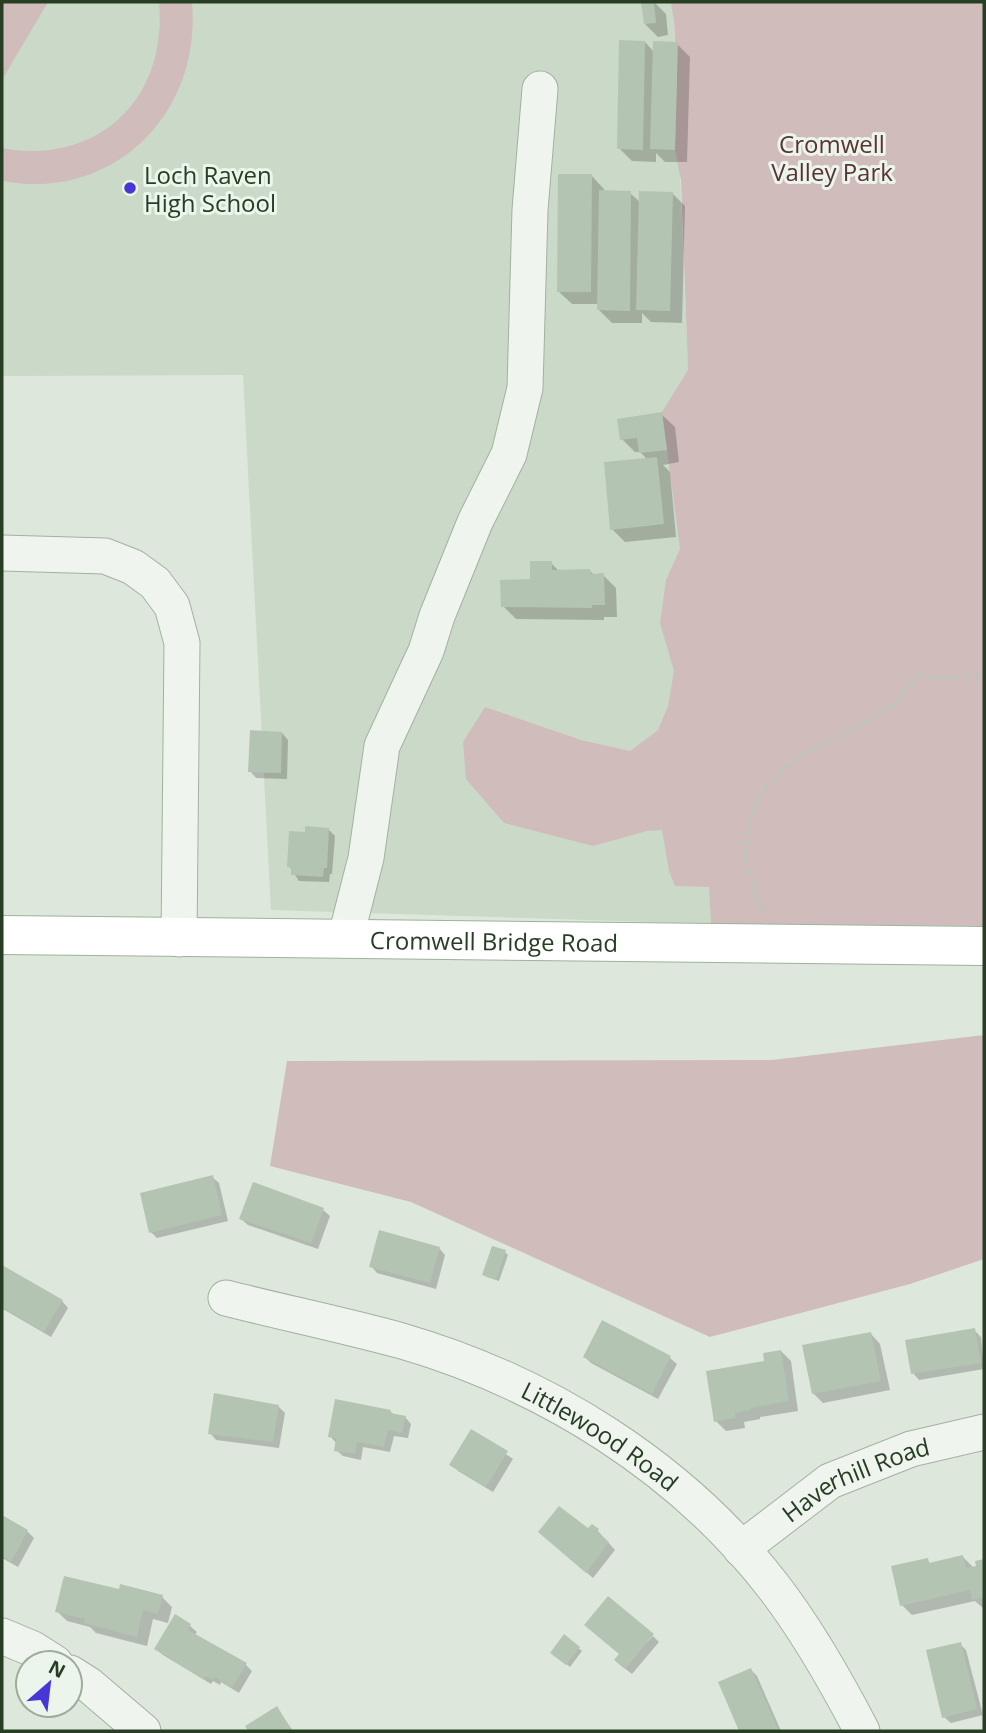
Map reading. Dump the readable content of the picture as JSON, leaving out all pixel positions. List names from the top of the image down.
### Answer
{
  "streets": {
    "main road": ["Cromwell Bridge Road"],
    "street": ["Littlewood Road", "Haverhill Road"]
  },
  "crossings": [
    ["Littlewood Road", "Haverhill Road"]
  ],
  "parks": ["Cromwell Valley Park"],
  "places": ["Loch Raven High School"],
  "north": "top right"
}
